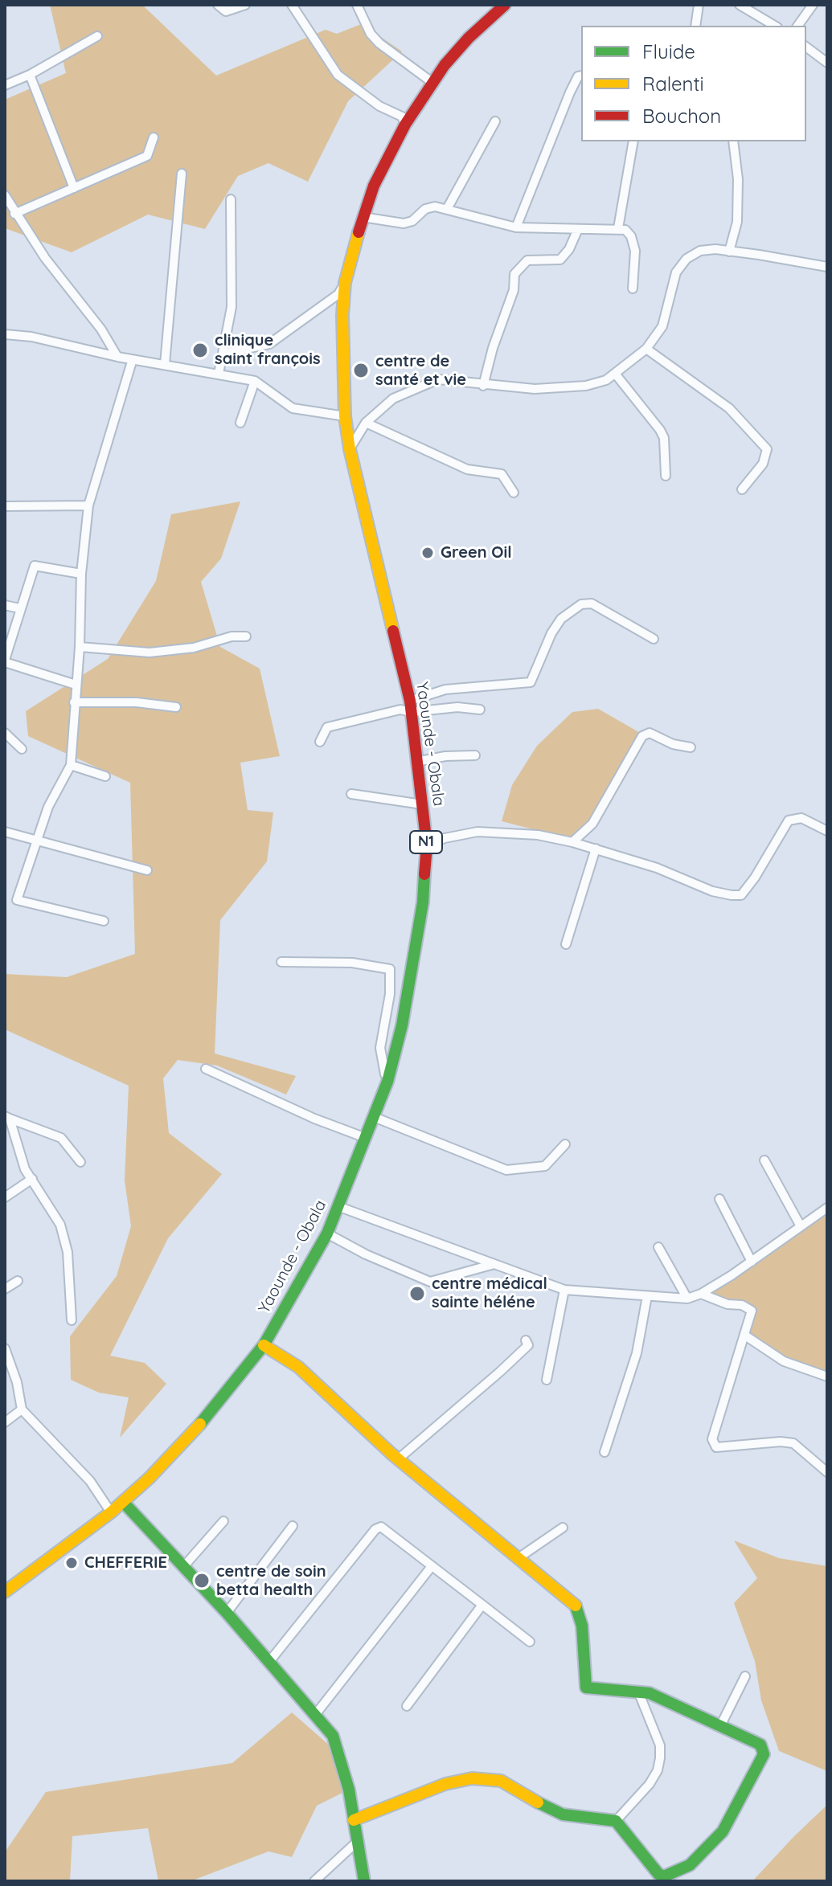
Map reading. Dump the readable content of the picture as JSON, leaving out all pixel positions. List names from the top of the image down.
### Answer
{
  "streets": {
    "main road": ["Yaounde - Obala", "N1"]
  },
  "places": [
    "clinique saint françois",
    "centre de santé et vie",
    "Green Oil",
    "centre médical sainte héléne",
    "CHEFFERIE",
    "centre de soin betta health"
  ],
  "legend": ["Fluide", "Ralenti", "Bouchon"]
}
